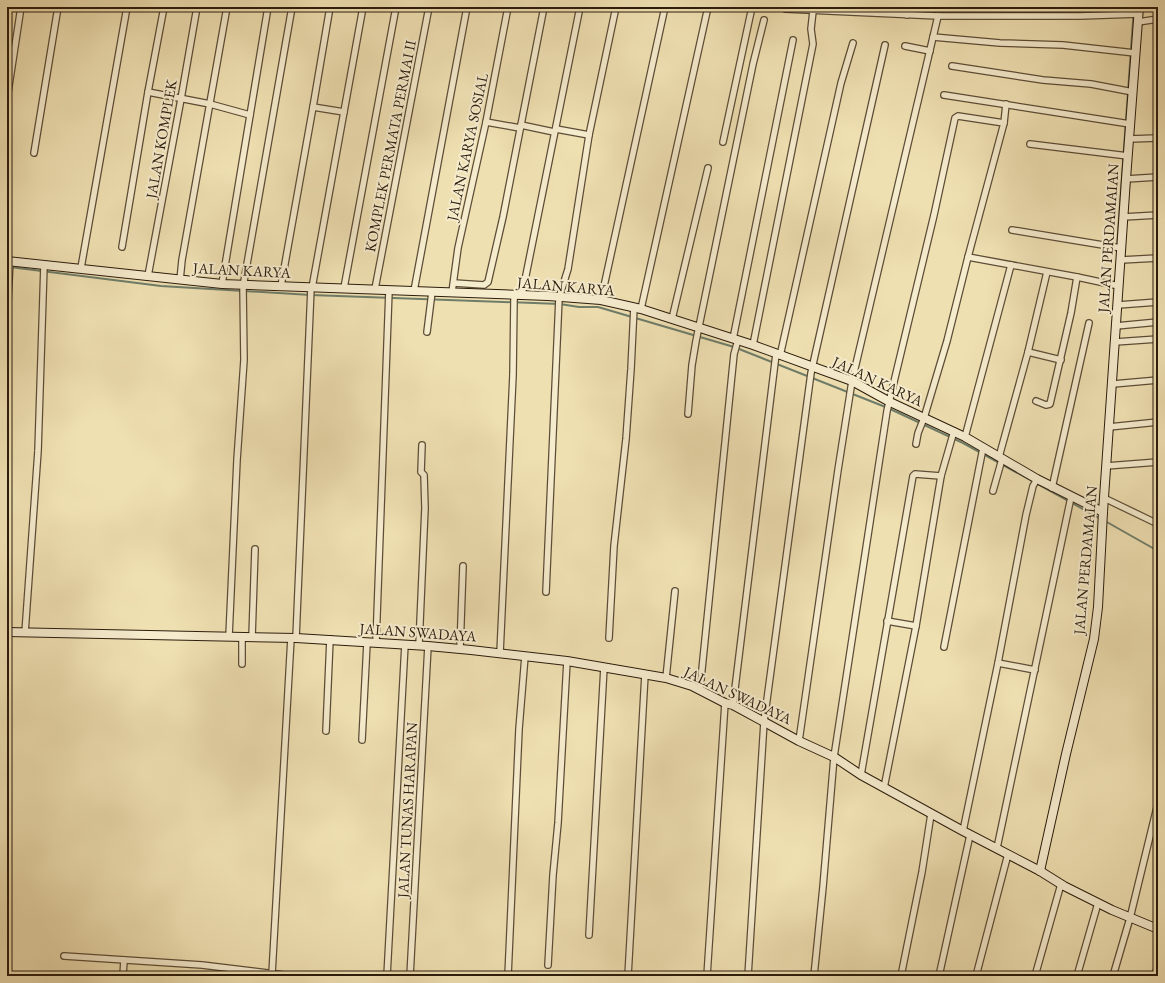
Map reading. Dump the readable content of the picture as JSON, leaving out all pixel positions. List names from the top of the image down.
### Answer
{
  "streets": {
    "street": [
      "JALAN KOMPLEK",
      "KOMPLEK PERMATA PERMAI II",
      "JALAN KARYA SOSIAL",
      "JALAN PERDAMAIAN",
      "JALAN KARYA",
      "JALAN SWADAYA",
      "JALAN TUNAS HARAPAN"
    ]
  },
  "crossings": [
    ["JALAN KOMPLEK", "JALAN KARYA"],
    ["KOMPLEK PERMATA PERMAI II", "JALAN KARYA"],
    ["JALAN KARYA SOSIAL", "JALAN KARYA"],
    ["JALAN PERDAMAIAN", "JALAN KARYA"],
    ["JALAN PERDAMAIAN", "JALAN SWADAYA"],
    ["JALAN SWADAYA", "JALAN TUNAS HARAPAN"]
  ]
}
